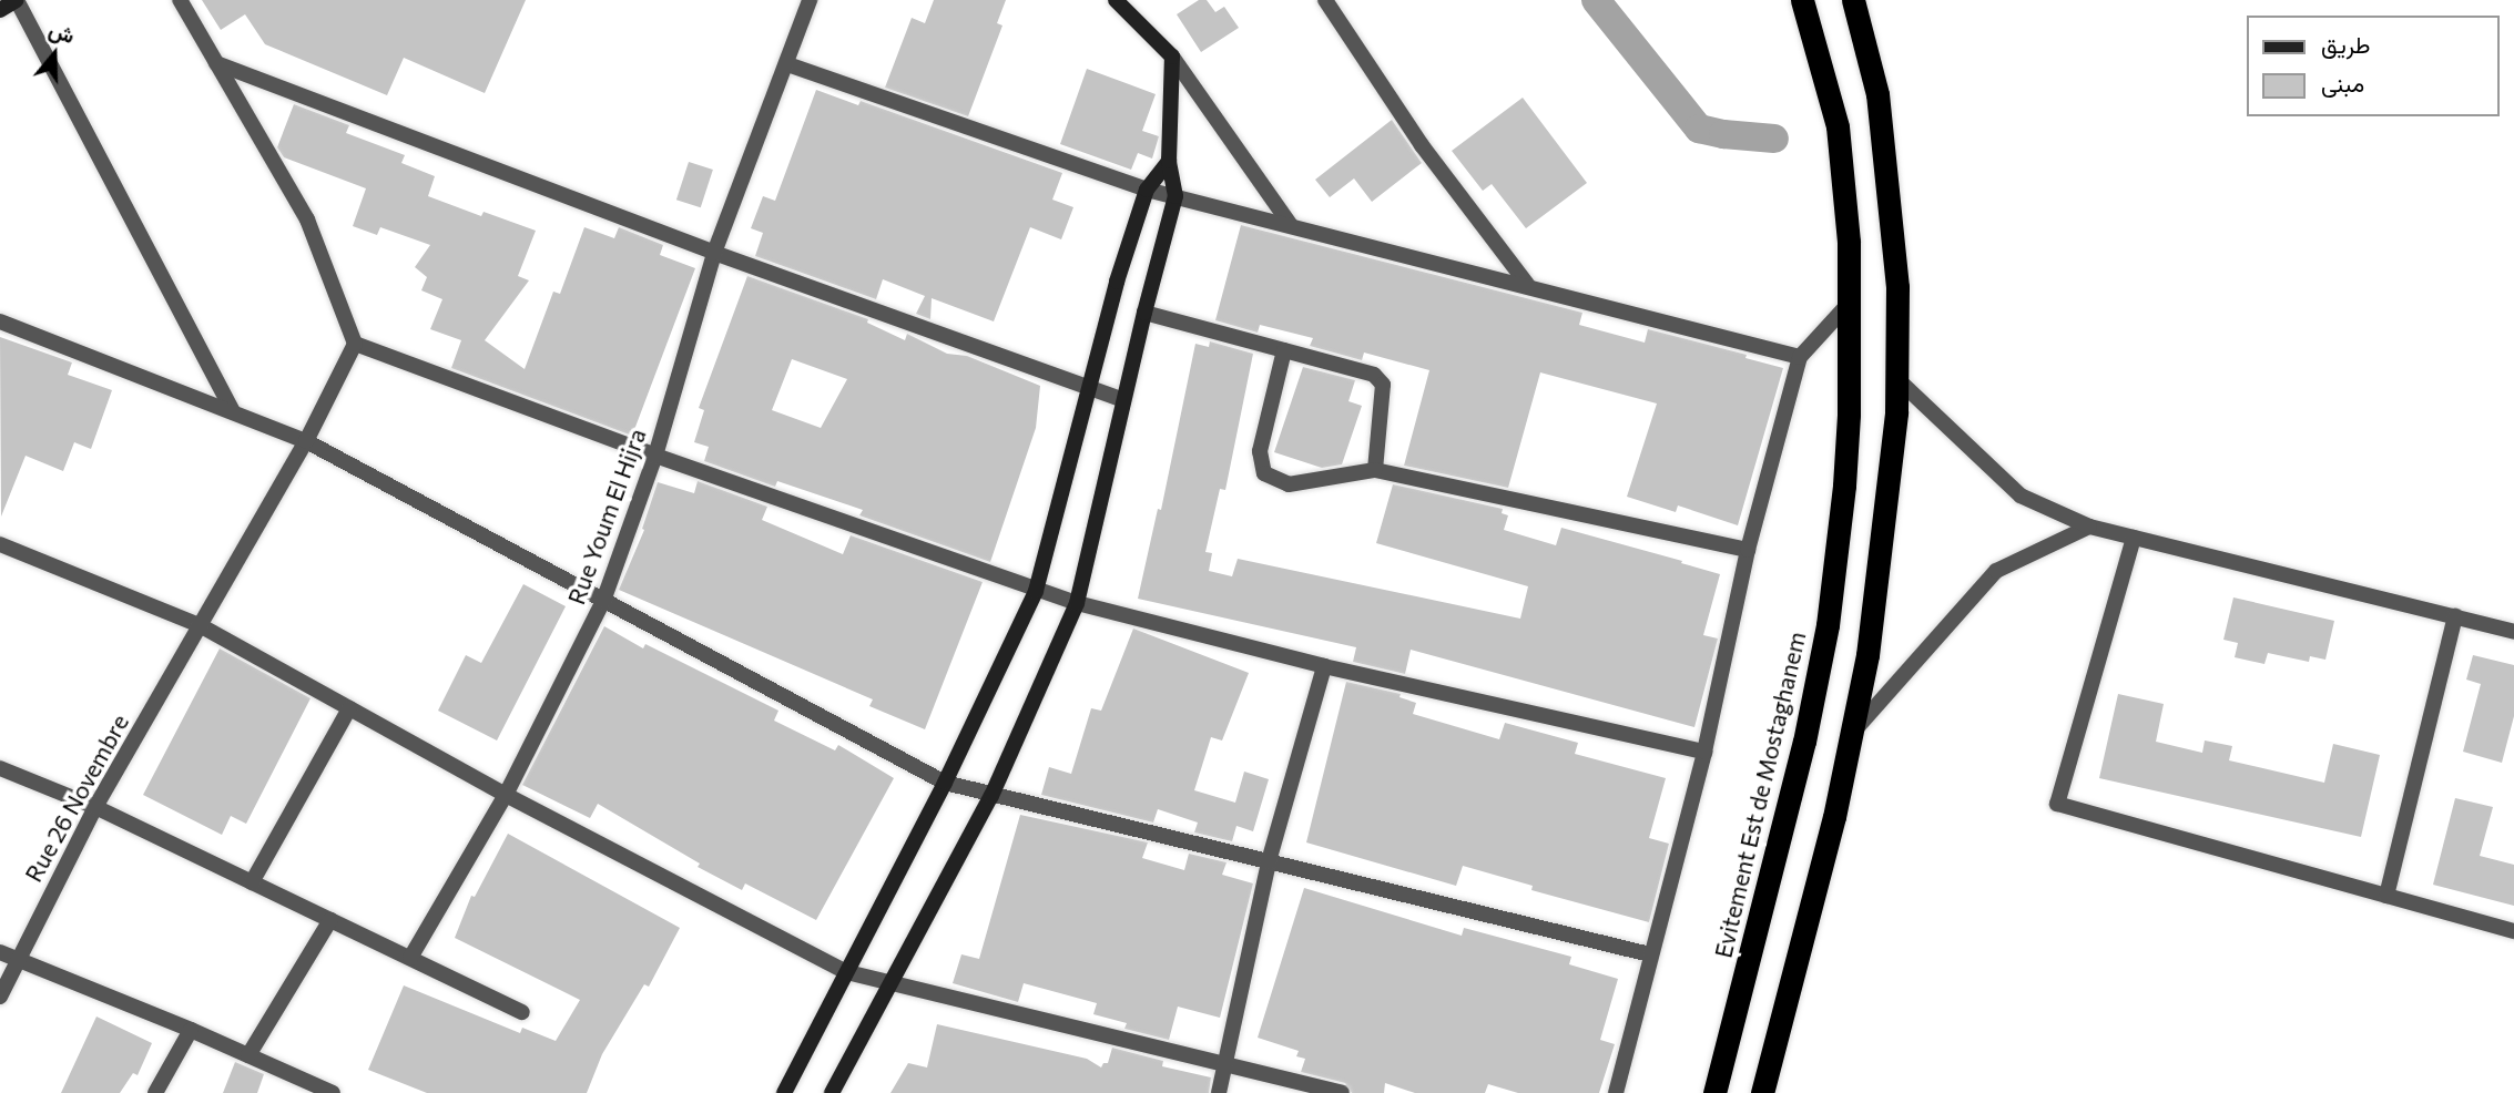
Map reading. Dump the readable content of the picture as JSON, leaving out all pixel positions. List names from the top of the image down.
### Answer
{
  "streets": {
    "highway": ["Evitement Est de Mostaghanem"],
    "street": ["Rue Youm El Hijra", "Rue 26 Novembre"]
  },
  "legend": ["طريق", "مبنى"],
  "north": "top"
}
